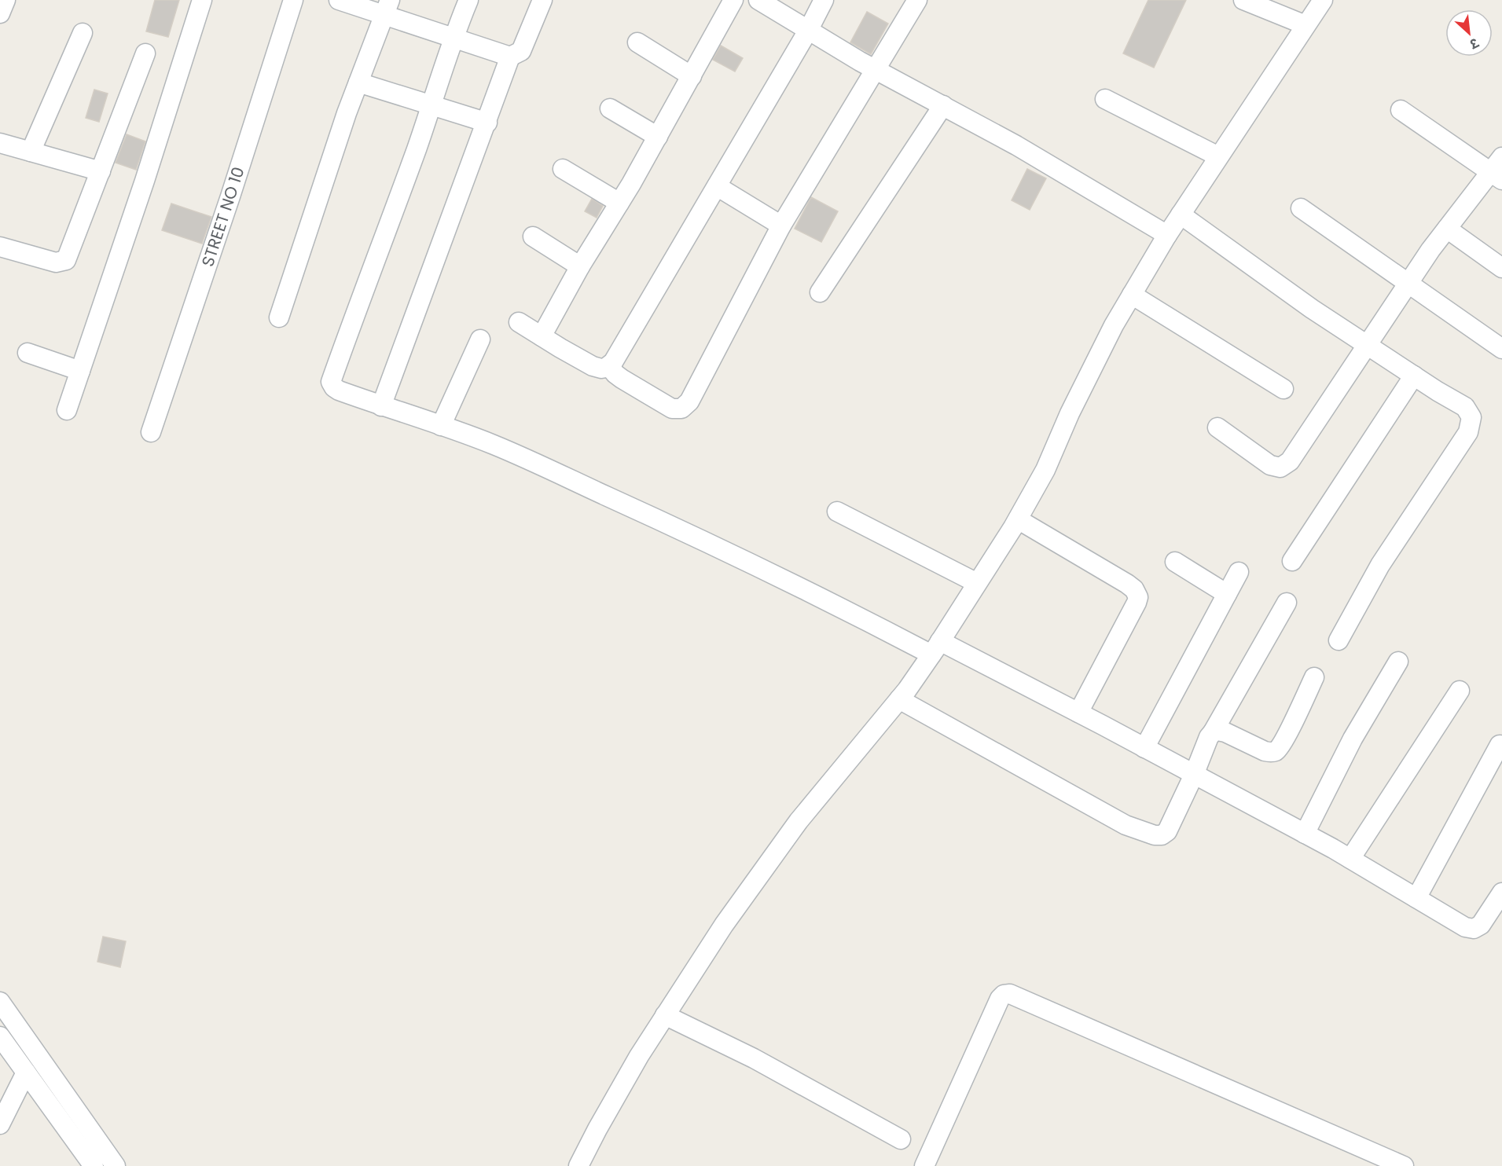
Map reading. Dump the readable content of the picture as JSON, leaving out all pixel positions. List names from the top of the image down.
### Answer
{
  "streets": {
    "street": ["STREET NO 10"]
  },
  "north": "bottom right"
}
